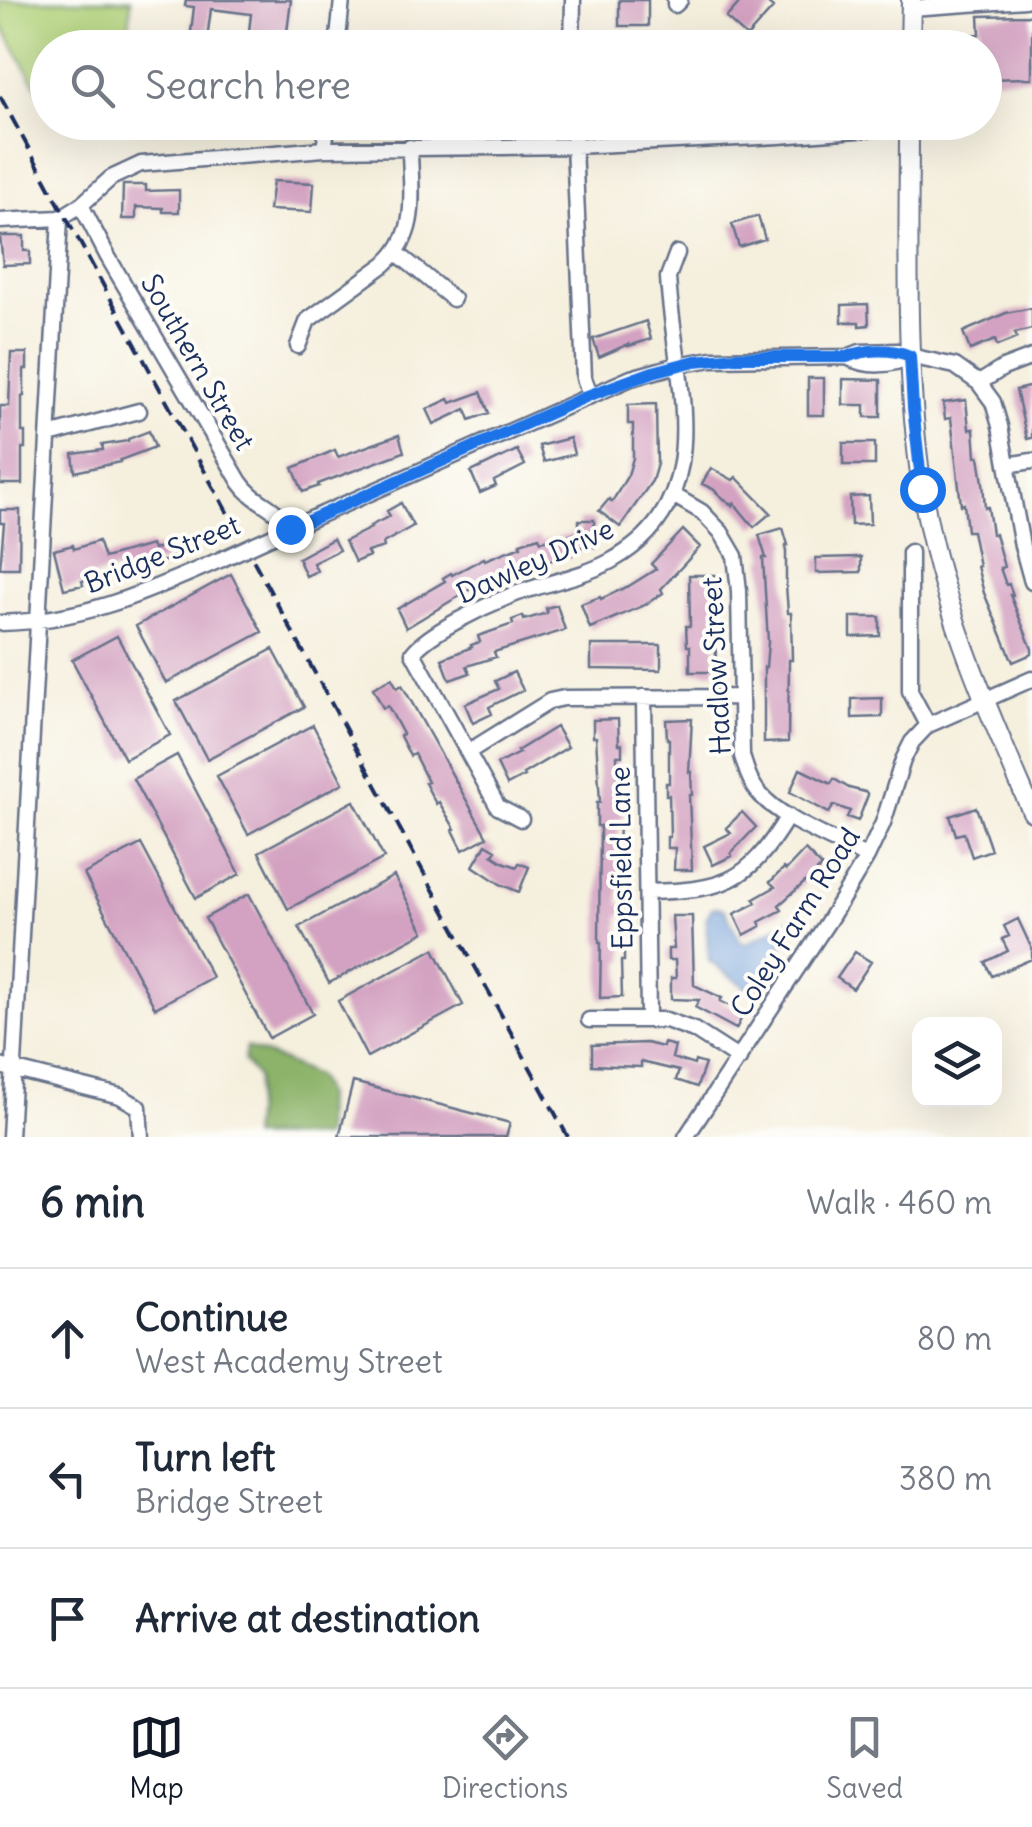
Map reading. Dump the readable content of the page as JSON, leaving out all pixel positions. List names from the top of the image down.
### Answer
{
  "streets": {
    "street": [
      "Southern Street",
      "Bridge Street",
      "Dawley Drive",
      "Hadlow Street",
      "Eppsfield Lane",
      "Coley Farm Road"
    ]
  },
  "crossings": [
    ["Southern Street", "Bridge Street"],
    ["Bridge Street", "Dawley Drive"],
    ["Dawley Drive", "Hadlow Street"],
    ["Hadlow Street", "Coley Farm Road"]
  ],
  "page": {
    "search": "Search here",
    "heading": ["6 min", "Walk · 460 m"],
    "list": [
      ["Continue", "West Academy Street", "80 m"],
      ["Turn left", "Bridge Street", "380 m"],
      "Arrive at destination"
    ],
    "nav": ["Map", "Directions", "Saved"]
  }
}
